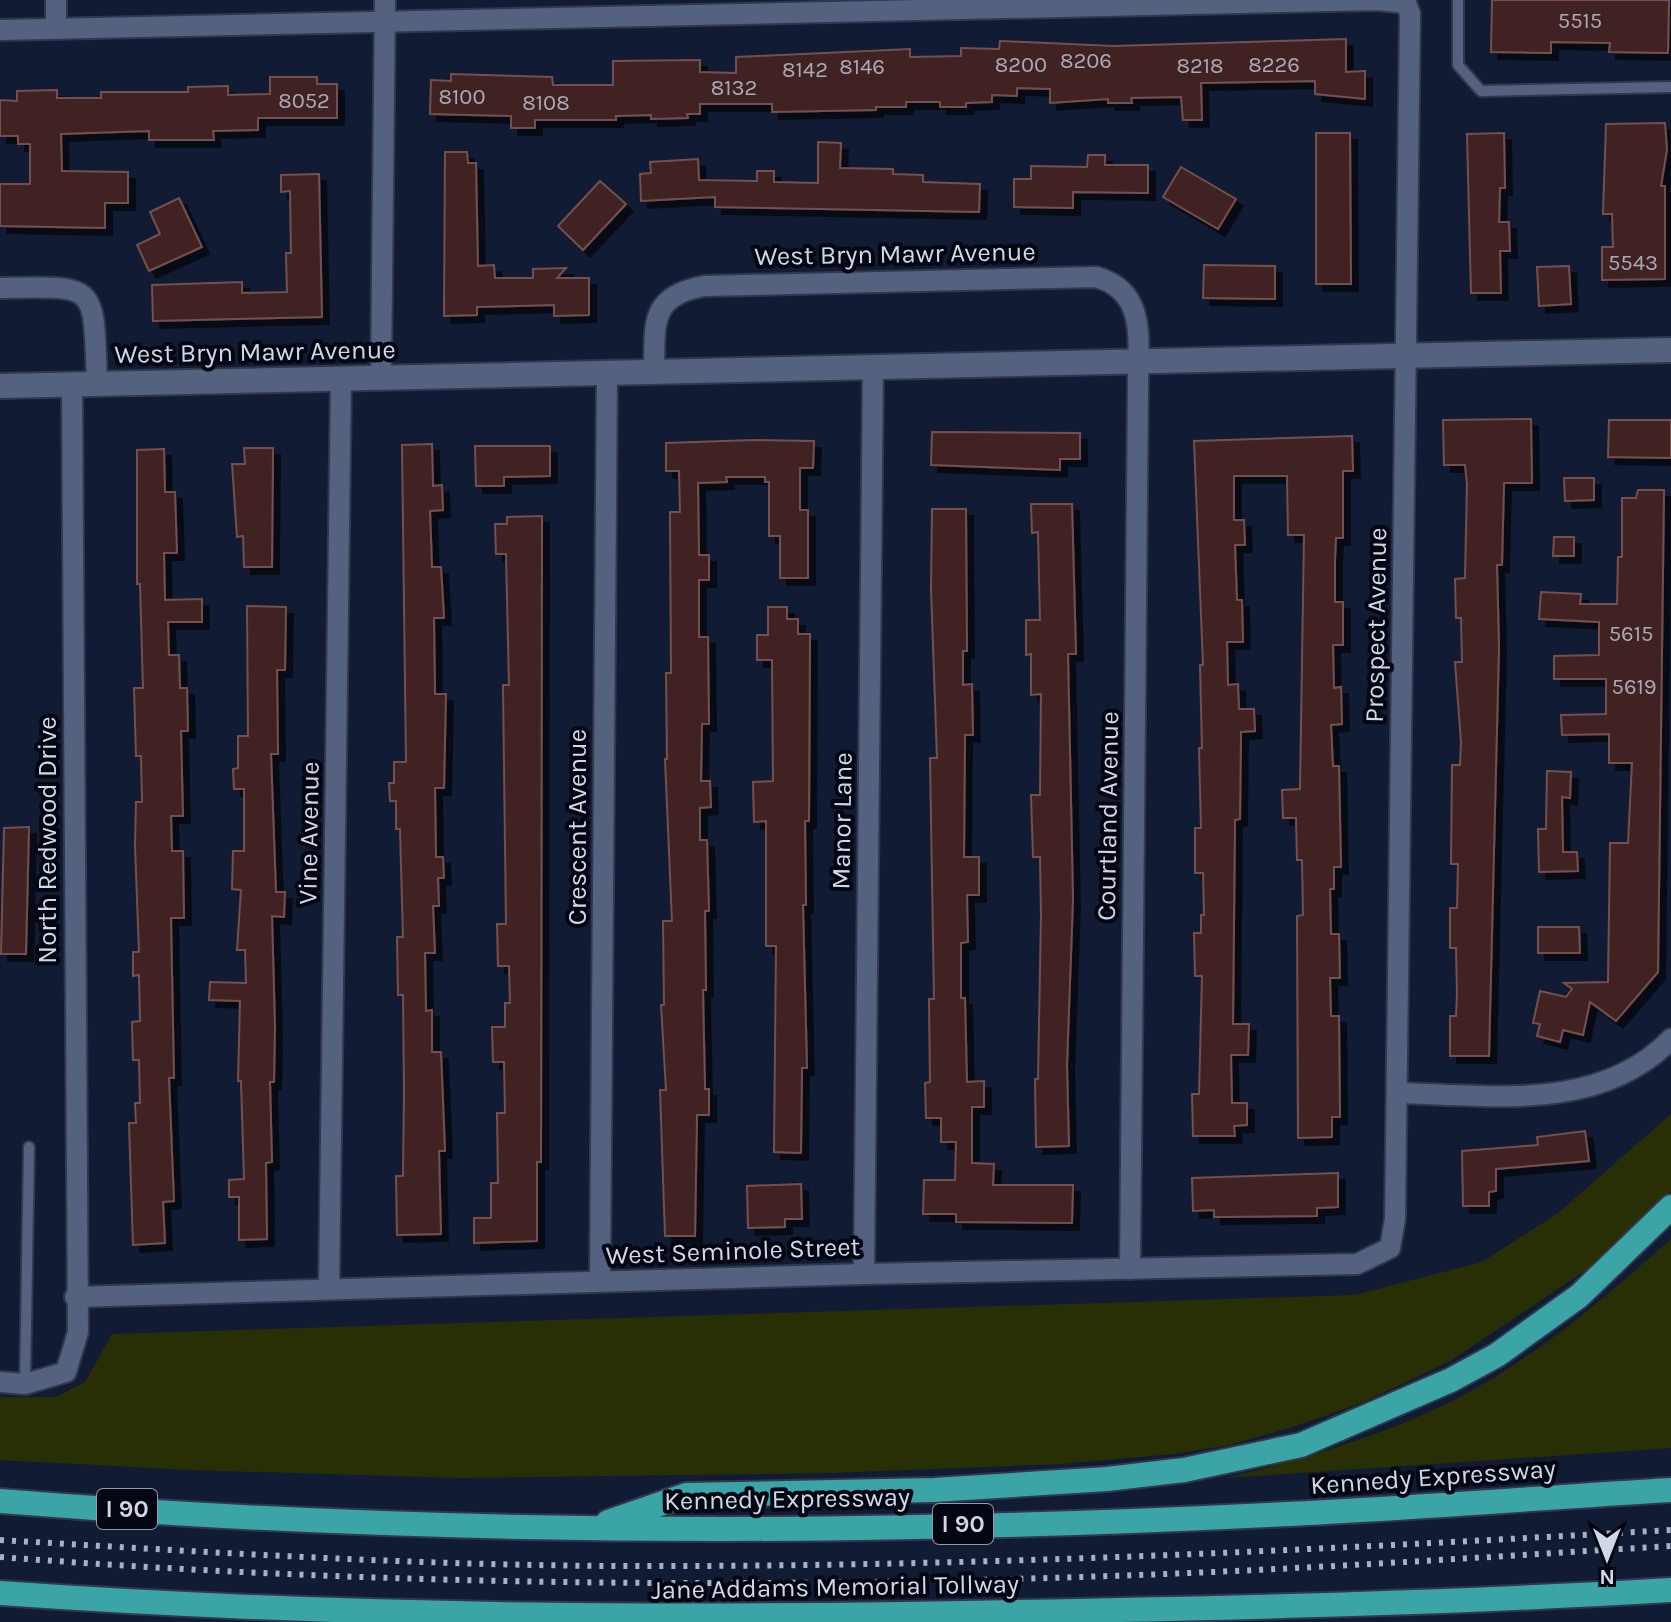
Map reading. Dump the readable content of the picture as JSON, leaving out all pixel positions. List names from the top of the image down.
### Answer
{
  "streets": {
    "highway": ["Kennedy Expressway", "I 90", "Jane Addams Memorial Tollway"],
    "street": [
      "West Bryn Mawr Avenue",
      "Prospect Avenue",
      "Courtland Avenue",
      "Manor Lane",
      "Crescent Avenue",
      "Vine Avenue",
      "North Redwood Drive",
      "West Seminole Street"
    ]
  },
  "crossings": [
    ["West Bryn Mawr Avenue", "Prospect Avenue"],
    ["West Bryn Mawr Avenue", "Courtland Avenue"],
    ["West Bryn Mawr Avenue", "Manor Lane"],
    ["West Bryn Mawr Avenue", "Crescent Avenue"],
    ["West Bryn Mawr Avenue", "Vine Avenue"],
    ["West Bryn Mawr Avenue", "North Redwood Drive"],
    ["Prospect Avenue", "West Seminole Street"],
    ["Courtland Avenue", "West Seminole Street"],
    ["Manor Lane", "West Seminole Street"],
    ["Crescent Avenue", "West Seminole Street"],
    ["Vine Avenue", "West Seminole Street"],
    ["North Redwood Drive", "West Seminole Street"]
  ],
  "house_numbers": [
    "5515",
    "8206",
    "8200",
    "8226",
    "8218",
    "8146",
    "8142",
    "8132",
    "8100",
    "8052",
    "8108",
    "5543",
    "5615",
    "5619"
  ],
  "north": "bottom"
}
